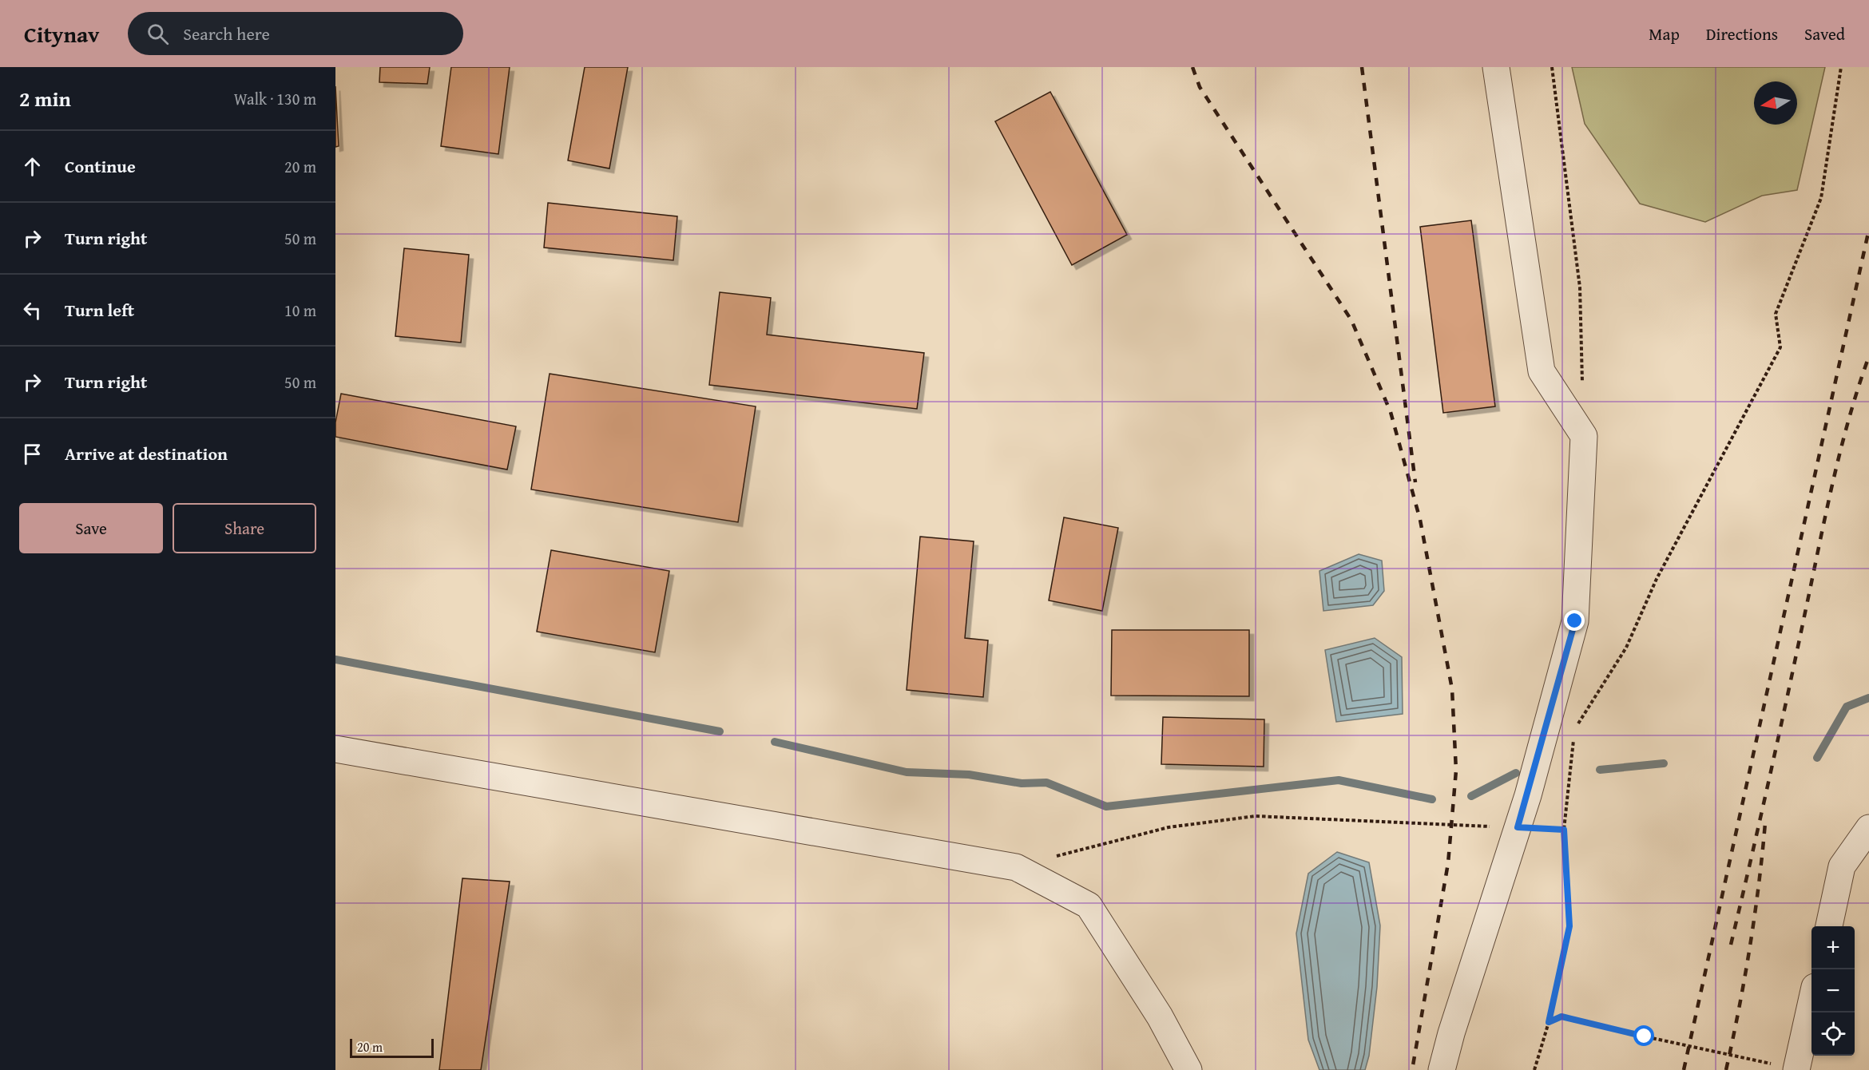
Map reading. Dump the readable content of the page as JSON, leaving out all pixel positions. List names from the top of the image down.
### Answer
{
  "scale_bar": "20 m",
  "north": "left",
  "page": {
    "header": "Citynav",
    "search": "Search here",
    "nav": ["Map", "Directions", "Saved"],
    "heading": ["2 min", "Walk · 130 m"],
    "list": [
      ["Continue", "20 m"],
      ["Turn right", "50 m"],
      ["Turn left", "10 m"],
      ["Turn right", "50 m"],
      "Arrive at destination"
    ],
    "buttons": ["Save", "Share"],
    "map_buttons": ["+", "−"],
    "scale": "20 m"
  }
}
